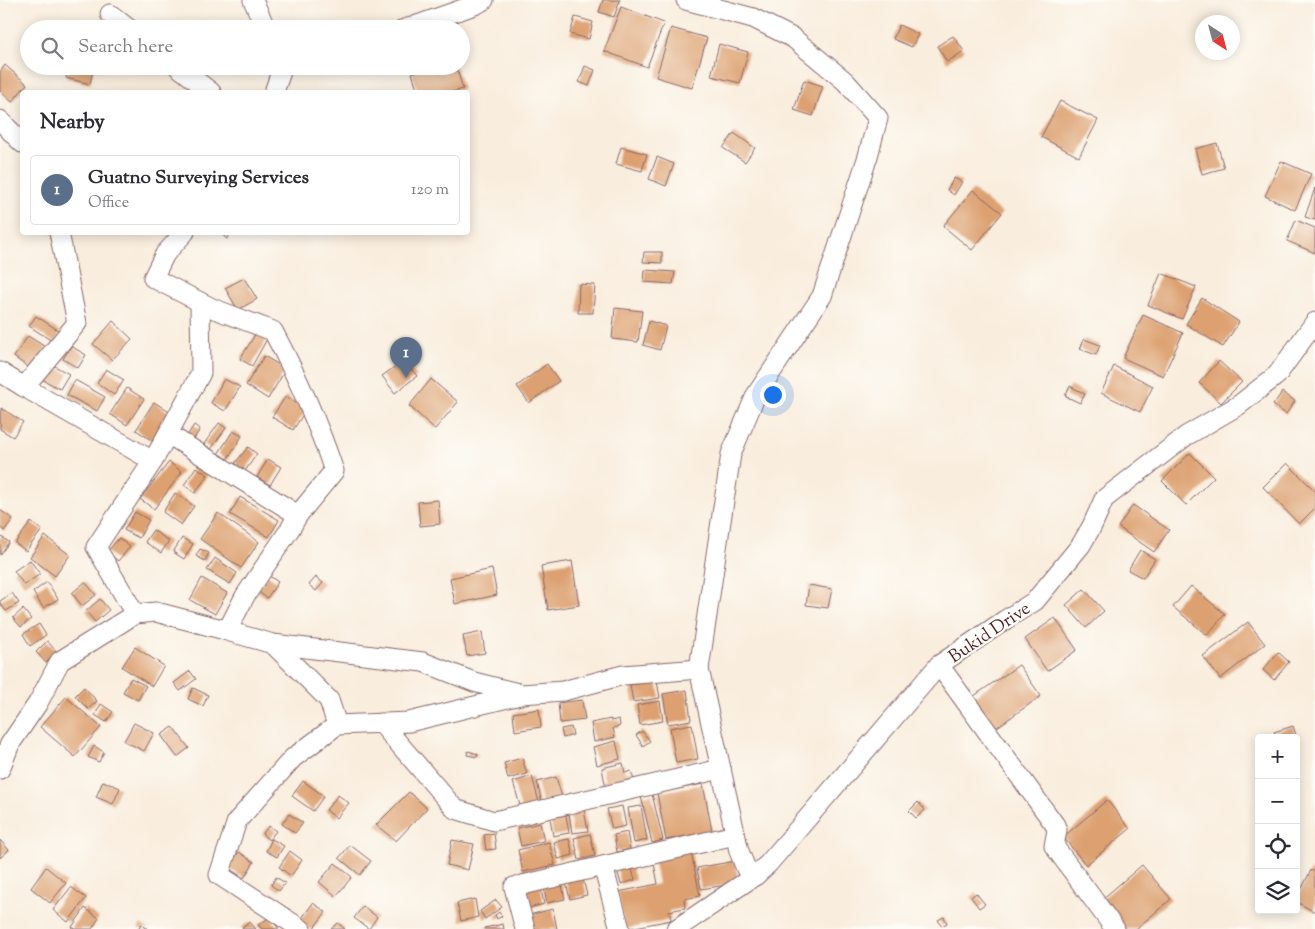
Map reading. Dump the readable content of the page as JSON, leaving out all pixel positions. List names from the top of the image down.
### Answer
{
  "streets": {
    "street": ["Bukid Drive"]
  },
  "north": "bottom right",
  "page": {
    "search": "Search here",
    "heading": "Nearby",
    "list": [
      {
        "mark": "1",
        "name": "Guatno Surveying Services",
        "note": "Office",
        "value": "120 m"
      }
    ],
    "pins": "1",
    "map_buttons": ["+", "−"]
  }
}
